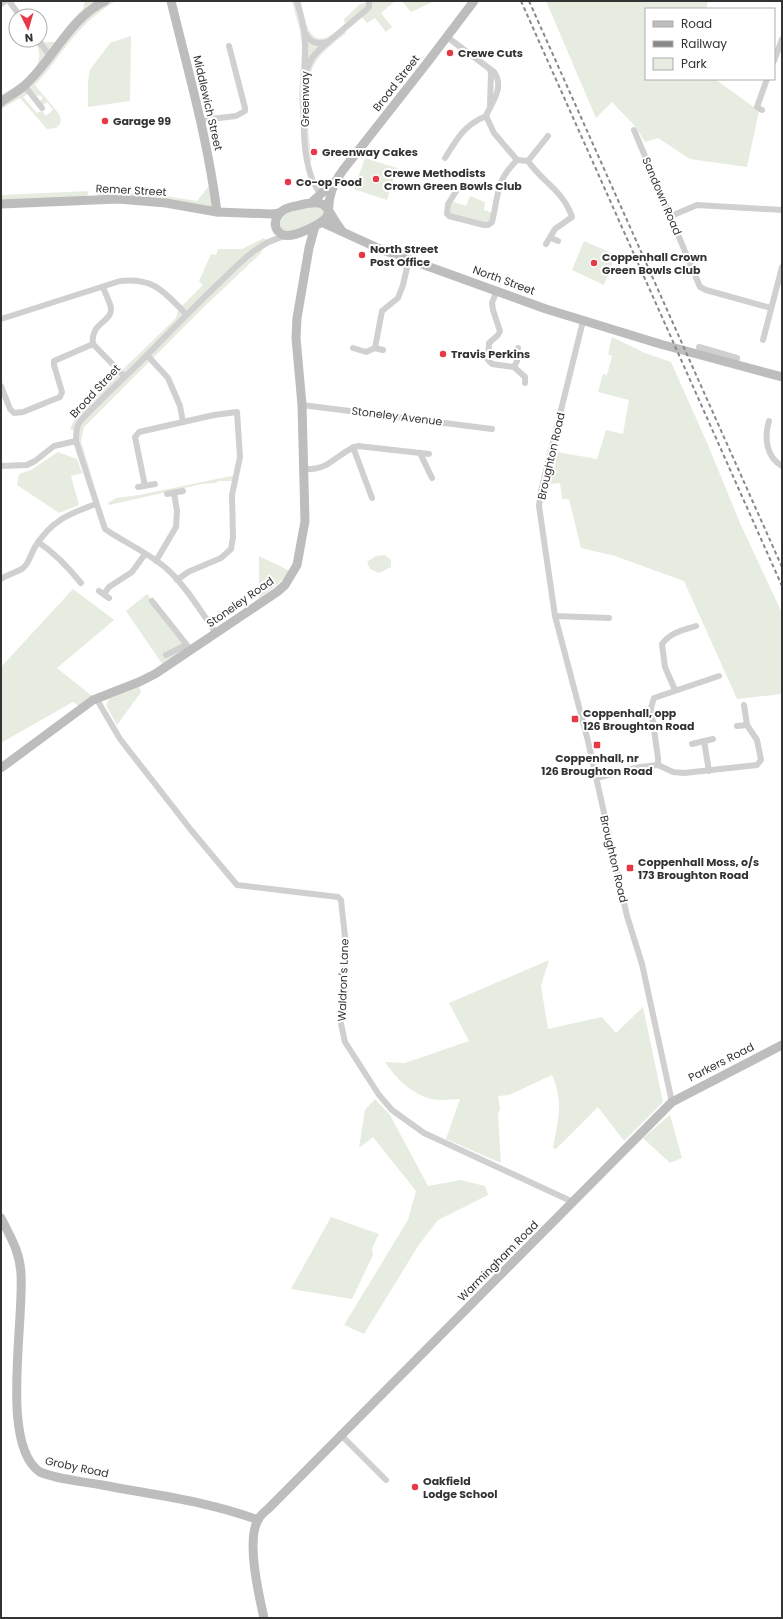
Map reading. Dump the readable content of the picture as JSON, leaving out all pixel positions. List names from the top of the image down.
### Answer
{
  "streets": {
    "street": [
      "Broad Street",
      "Greenway",
      "Middlewich Street",
      "Remer Street",
      "Sandown Road",
      "North Street",
      "Stoneley Avenue",
      "Broughton Road",
      "Stoneley Road",
      "Waldron's Lane",
      "Parkers Road",
      "Warmingham Road",
      "Groby Road"
    ]
  },
  "crossings": [
    ["Broad Street", "Greenway"],
    ["Broad Street", "North Street"],
    ["Broad Street", "Stoneley Road"],
    ["Middlewich Street", "Remer Street"],
    ["North Street", "Broughton Road"],
    ["North Street", "Stoneley Road"],
    ["Stoneley Avenue", "Stoneley Road"],
    ["Broughton Road", "Parkers Road"],
    ["Broughton Road", "Warmingham Road"],
    ["Stoneley Road", "Waldron's Lane"],
    ["Waldron's Lane", "Warmingham Road"],
    ["Parkers Road", "Warmingham Road"],
    ["Warmingham Road", "Groby Road"]
  ],
  "places": {
    "other": [
      "Crewe Cuts",
      "Garage 99",
      "Greenway Cakes",
      "Crewe Methodists Crown Green Bowls Club",
      "Co-op Food",
      "North Street Post Office",
      "Coppenhall Crown Green Bowls Club",
      "Travis Perkins",
      "Oakfield Lodge School"
    ],
    "transit": ["Coppenhall, opp 126 Broughton Road", "Coppenhall, nr 126 Broughton Road", "Coppenhall Moss, o/s 173 Broughton Road"]
  },
  "legend": ["Road", "Railway", "Park"],
  "north": "bottom"
}
